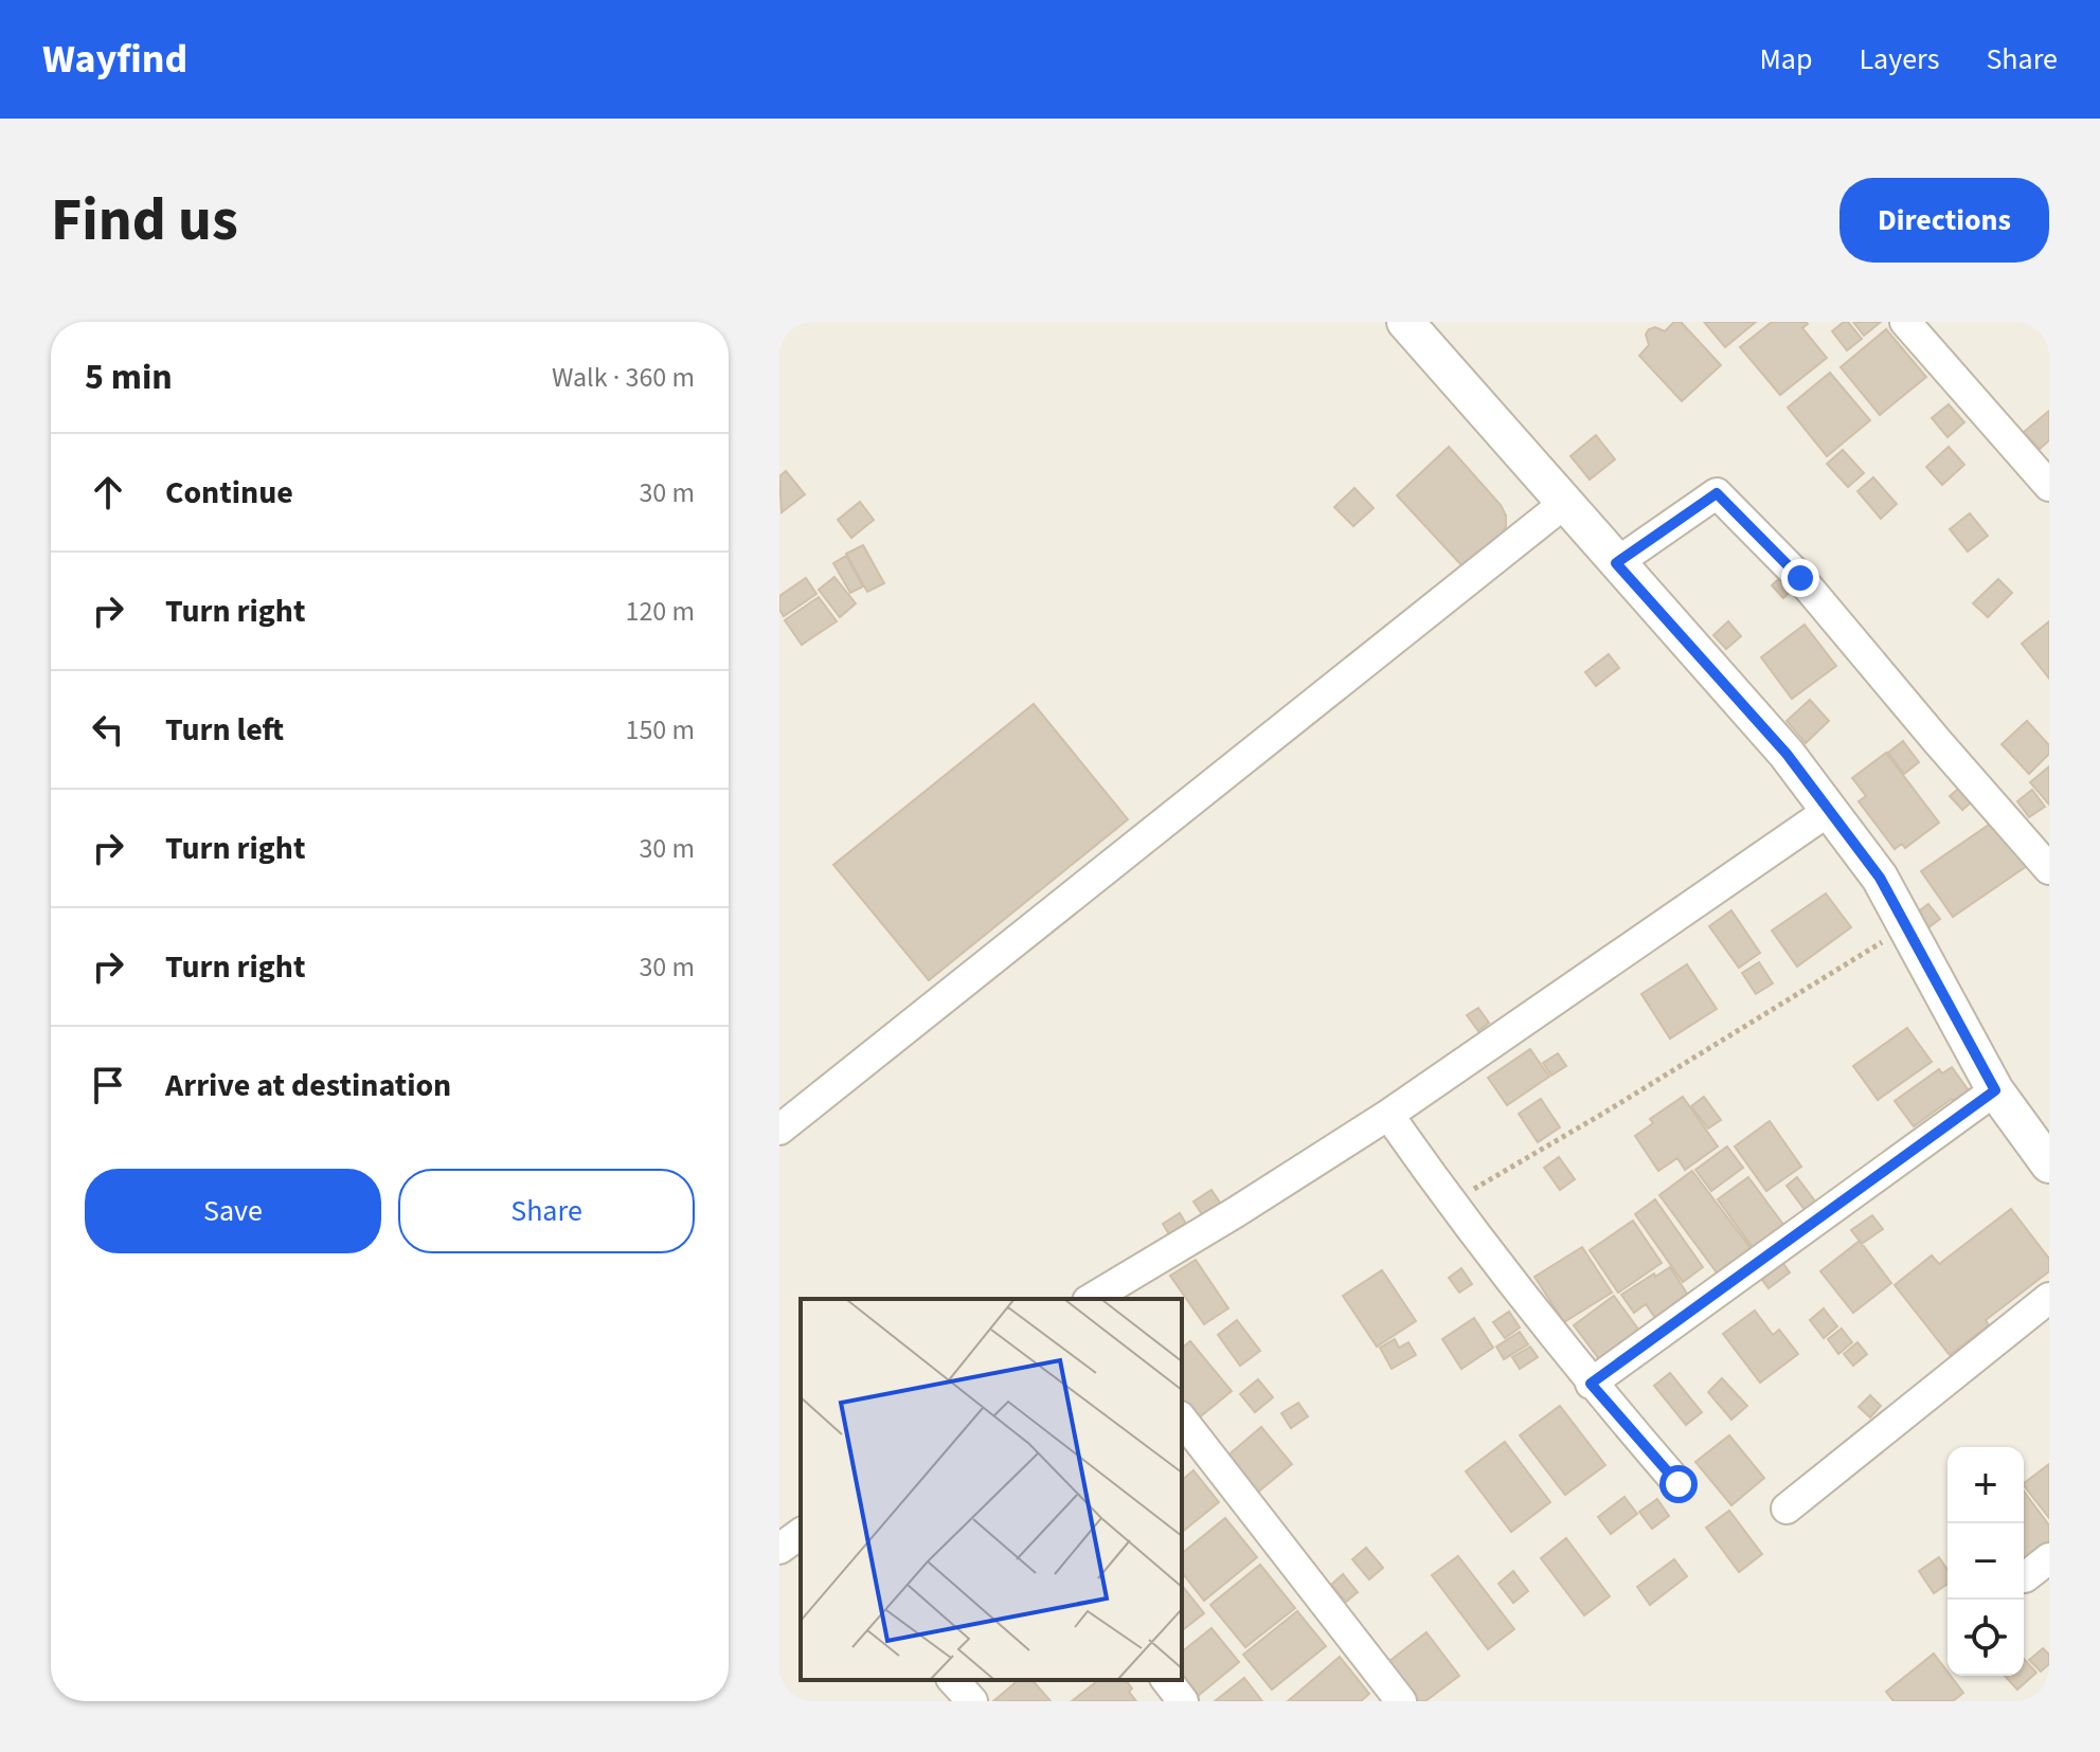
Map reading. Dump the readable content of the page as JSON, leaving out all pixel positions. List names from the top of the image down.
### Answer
{
  "page": {
    "header": "Wayfind",
    "nav": ["Map", "Layers", "Share"],
    "buttons": [
      "Directions",
      ["Save", "Share"]
    ],
    "title": "Find us",
    "heading": ["5 min", "Walk · 360 m"],
    "list": [
      ["Continue", "30 m"],
      ["Turn right", "120 m"],
      ["Turn left", "150 m"],
      ["Turn right", "30 m"],
      ["Turn right", "30 m"],
      "Arrive at destination"
    ],
    "map_buttons": ["+", "−"]
  }
}
